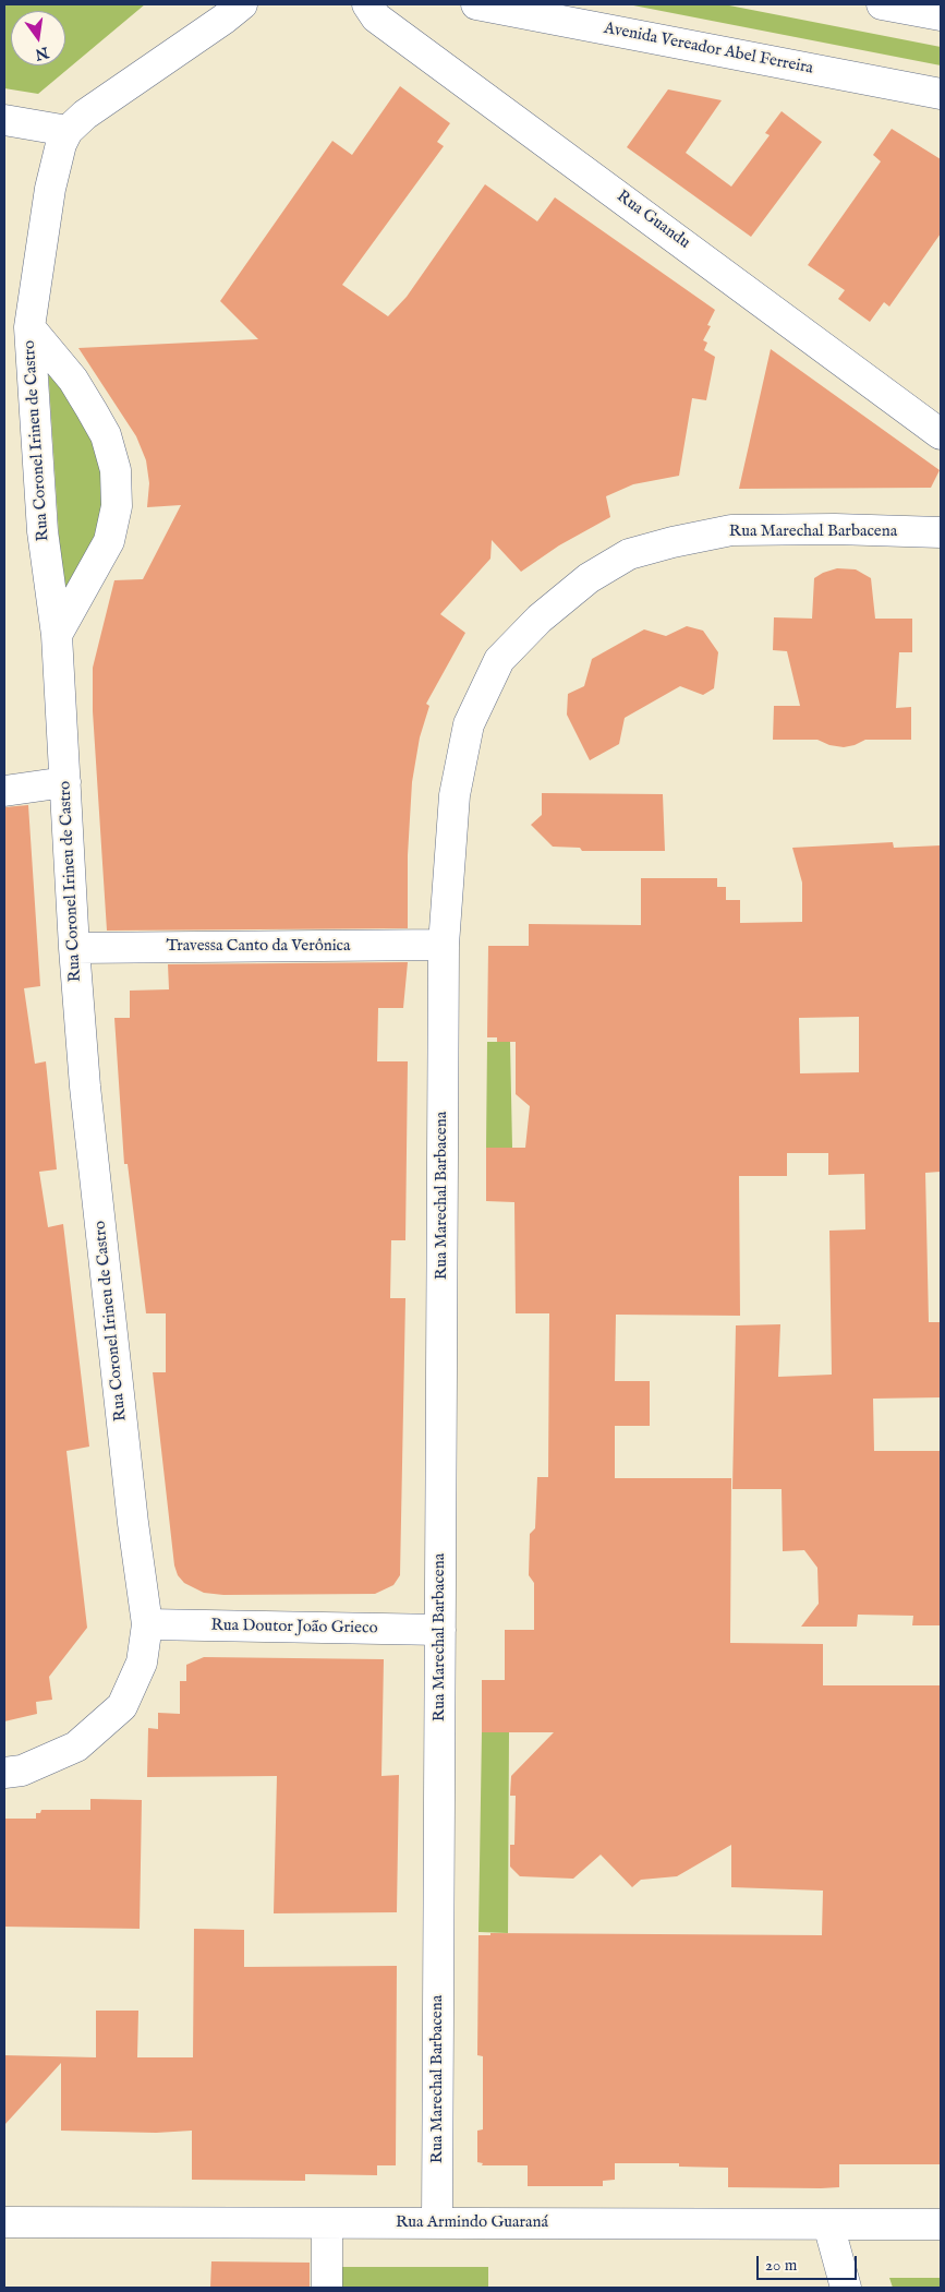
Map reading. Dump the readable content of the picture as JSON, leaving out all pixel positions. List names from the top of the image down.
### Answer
{
  "streets": {
    "street": [
      "Avenida Vereador Abel Ferreira",
      "Rua Guandu",
      "Rua Coronel Irineu de Castro",
      "Rua Marechal Barbacena",
      "Travessa Canto da Verônica",
      "Rua Doutor João Grieco",
      "Rua Armindo Guaraná"
    ]
  },
  "crossings": [
    ["Rua Coronel Irineu de Castro", "Travessa Canto da Verônica"],
    ["Rua Coronel Irineu de Castro", "Rua Doutor João Grieco"],
    ["Rua Marechal Barbacena", "Travessa Canto da Verônica"],
    ["Rua Marechal Barbacena", "Rua Doutor João Grieco"],
    ["Rua Marechal Barbacena", "Rua Armindo Guaraná"]
  ],
  "scale_bar": "20 m",
  "north": "bottom"
}
